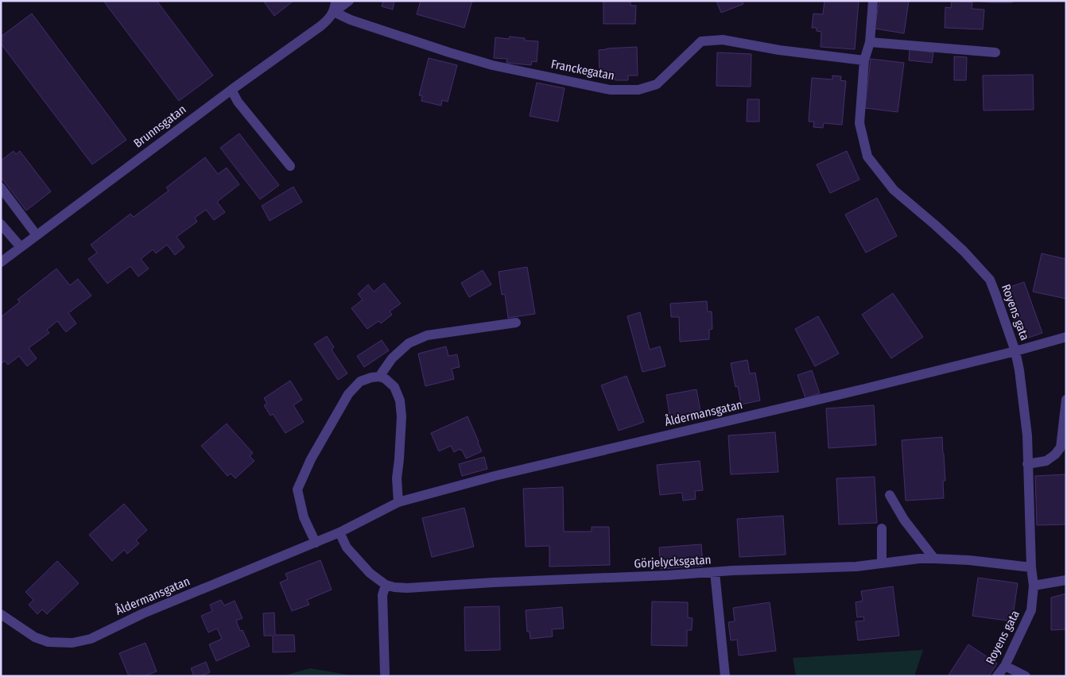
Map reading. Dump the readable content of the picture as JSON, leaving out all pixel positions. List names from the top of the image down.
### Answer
{
  "streets": {
    "street": [
      "Franckegatan",
      "Brunnsgatan",
      "Royens gata",
      "Åldermansgatan",
      "Görjelycksgatan"
    ]
  },
  "crossings": [
    ["Franckegatan", "Brunnsgatan"],
    ["Franckegatan", "Royens gata"],
    ["Royens gata", "Åldermansgatan"],
    ["Royens gata", "Görjelycksgatan"],
    ["Åldermansgatan", "Görjelycksgatan"]
  ]
}
